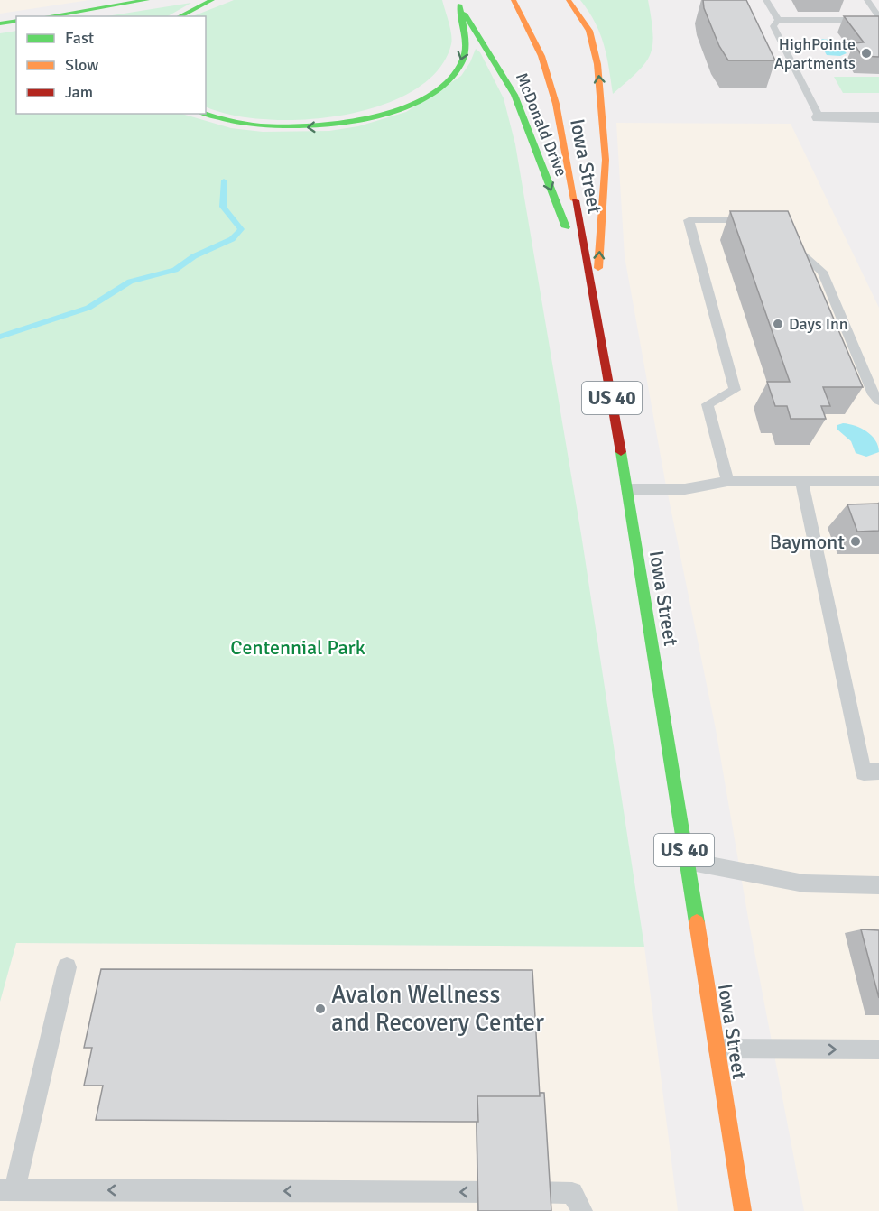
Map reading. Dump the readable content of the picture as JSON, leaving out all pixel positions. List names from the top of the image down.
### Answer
{
  "streets": {
    "main road": ["McDonald Drive", "Iowa Street", "US 40"]
  },
  "crossings": [
    ["McDonald Drive", "Iowa Street"]
  ],
  "parks": ["Centennial Park"],
  "places": [
    "HighPointe Apartments",
    "Days Inn",
    "Baymont",
    "Avalon Wellness and Recovery Center"
  ],
  "legend": ["Fast", "Slow", "Jam"]
}
